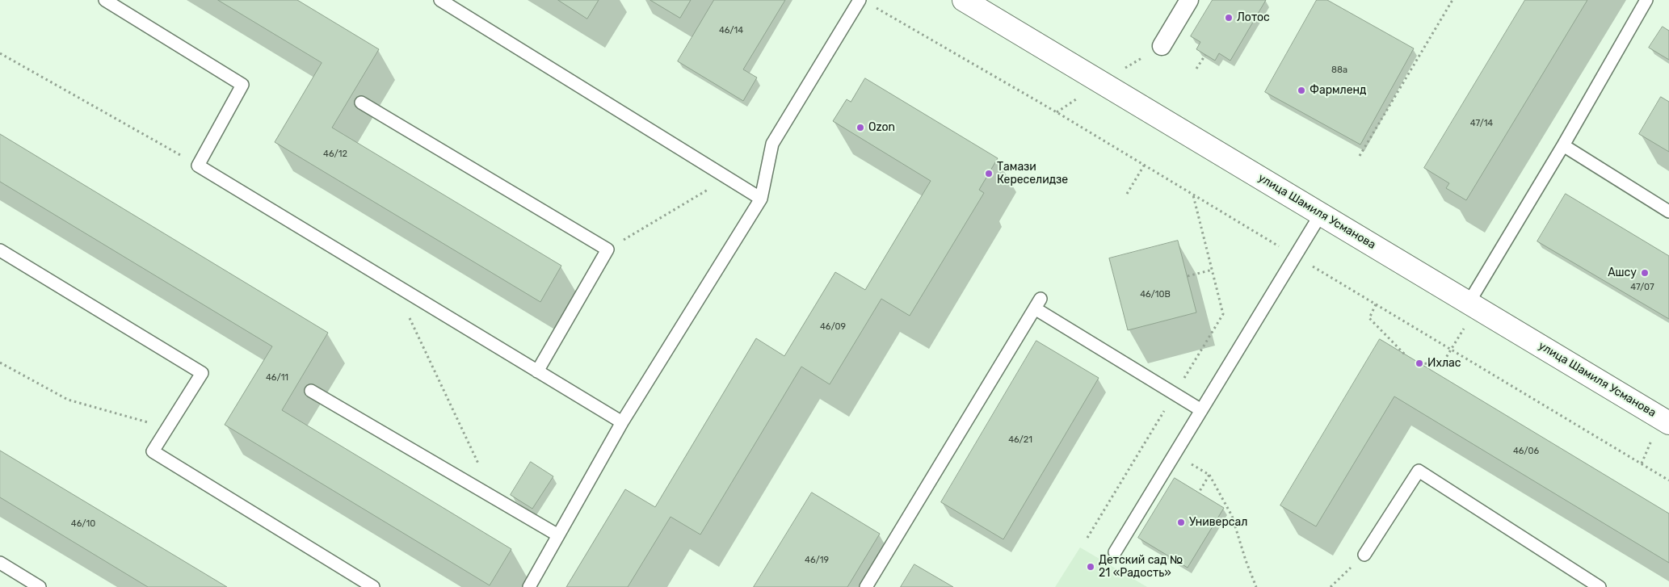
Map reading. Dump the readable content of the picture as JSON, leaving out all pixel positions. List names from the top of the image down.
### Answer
{
  "streets": {
    "street": ["улица Шамиля Усманова"]
  },
  "places": [
    "Лотос",
    "Фармленд",
    "Ozon",
    "Тамази Кереселидзе",
    "Ашсу",
    "Ихлас",
    "Универсал",
    "Детский сад № 21 «Радость»"
  ],
  "house_numbers": [
    "46/14",
    "88а",
    "47/14",
    "46/12",
    "47/07",
    "46/10В",
    "46/09",
    "46/11",
    "46/21",
    "46/06",
    "46/10",
    "46/19"
  ]
}
